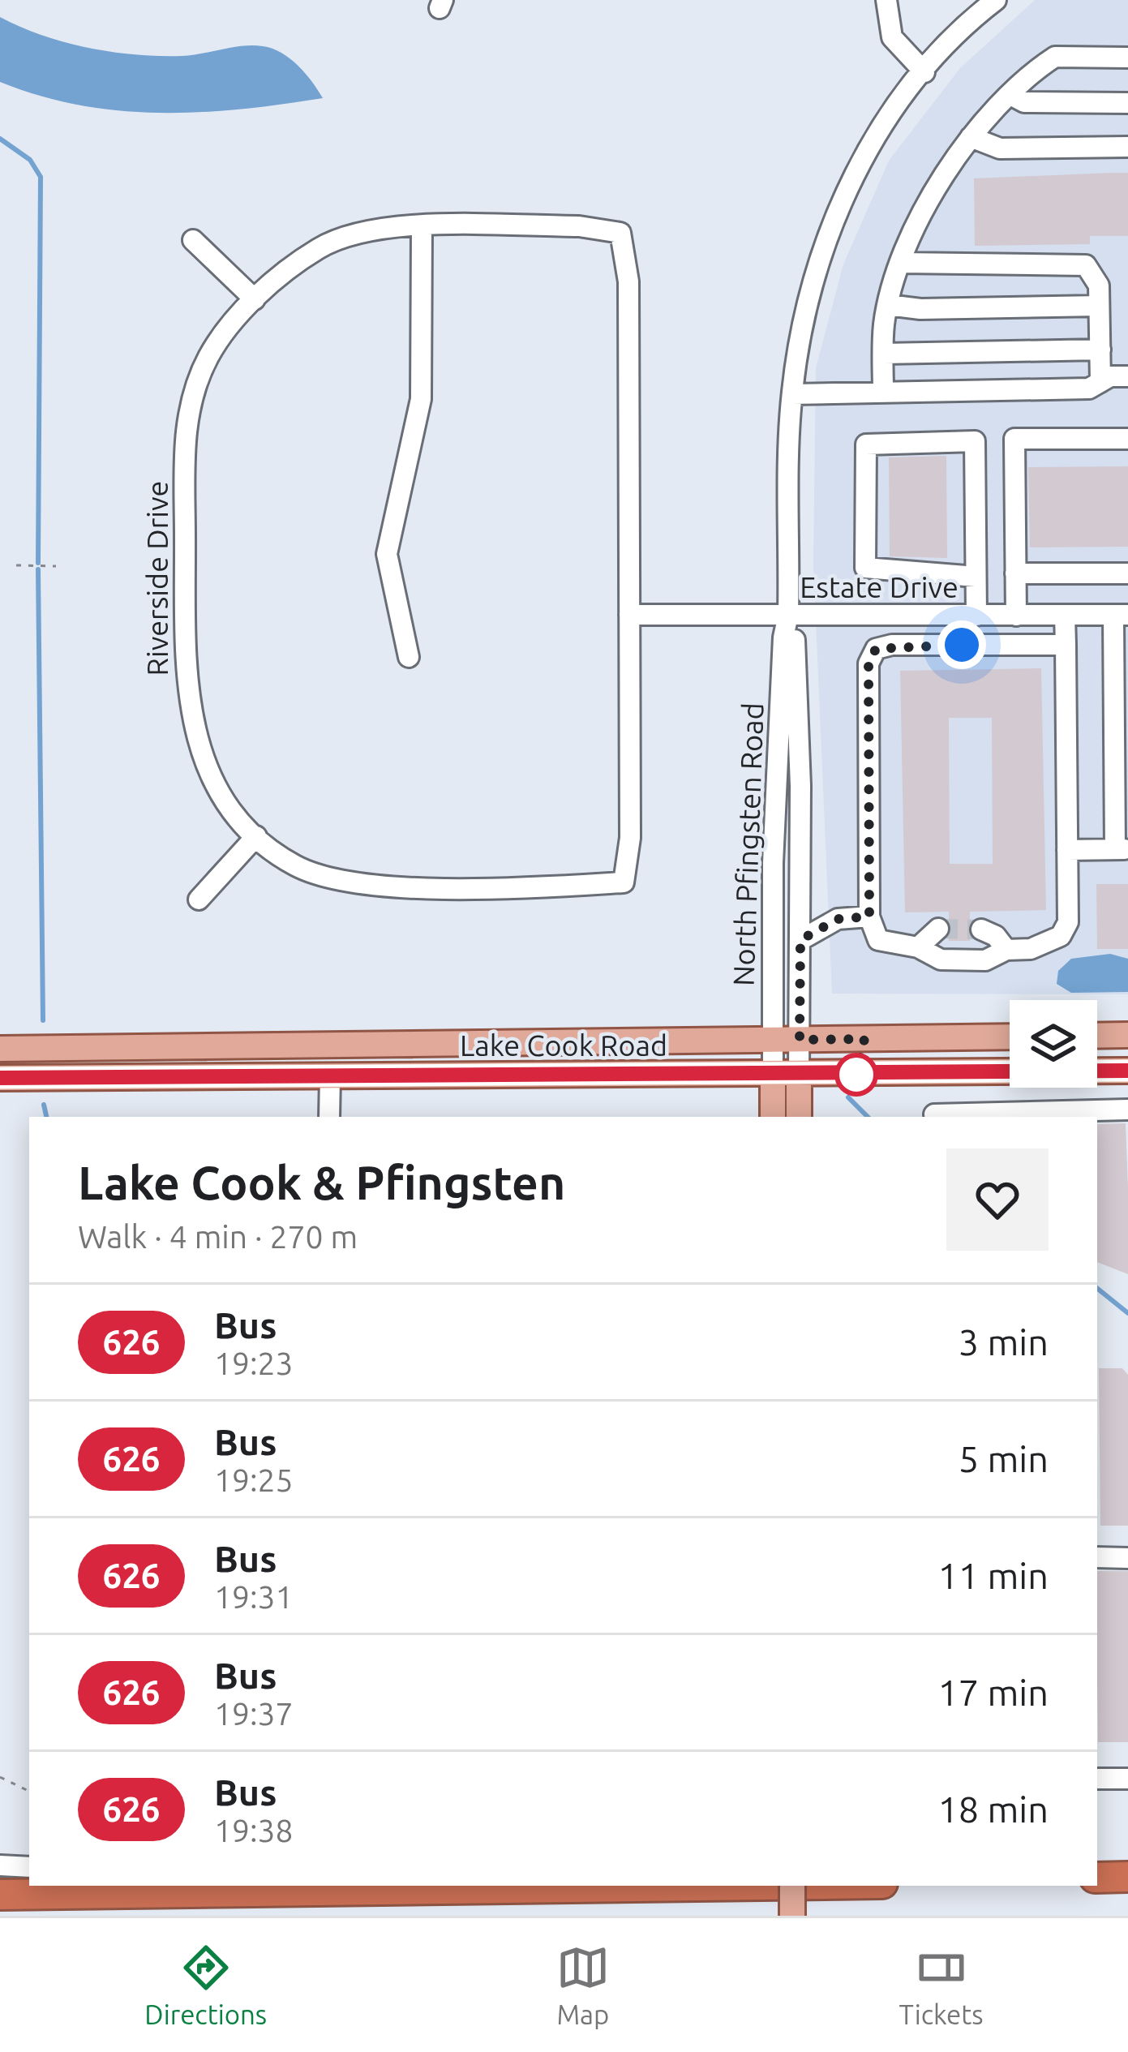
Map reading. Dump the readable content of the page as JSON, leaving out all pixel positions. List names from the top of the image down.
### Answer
{
  "streets": {
    "main road": ["Lake Cook Road"],
    "street": ["Riverside Drive", "Estate Drive", "North Pfingsten Road"]
  },
  "crossings": [
    ["Riverside Drive", "Estate Drive"],
    ["Estate Drive", "North Pfingsten Road"],
    ["North Pfingsten Road", "Lake Cook Road"]
  ],
  "lines": ["bus line 626"],
  "page": {
    "heading": ["Lake Cook & Pfingsten", "Walk · 4 min · 270 m"],
    "list": [
      {
        "mark": "626",
        "name": "Bus",
        "note": "19:23",
        "value": "3 min"
      },
      {
        "mark": "626",
        "name": "Bus",
        "note": "19:25",
        "value": "5 min"
      },
      {
        "mark": "626",
        "name": "Bus",
        "note": "19:31",
        "value": "11 min"
      },
      {
        "mark": "626",
        "name": "Bus",
        "note": "19:37",
        "value": "17 min"
      },
      {
        "mark": "626",
        "name": "Bus",
        "note": "19:38",
        "value": "18 min"
      }
    ],
    "tabs": ["Directions", "Map", "Tickets"]
  }
}
